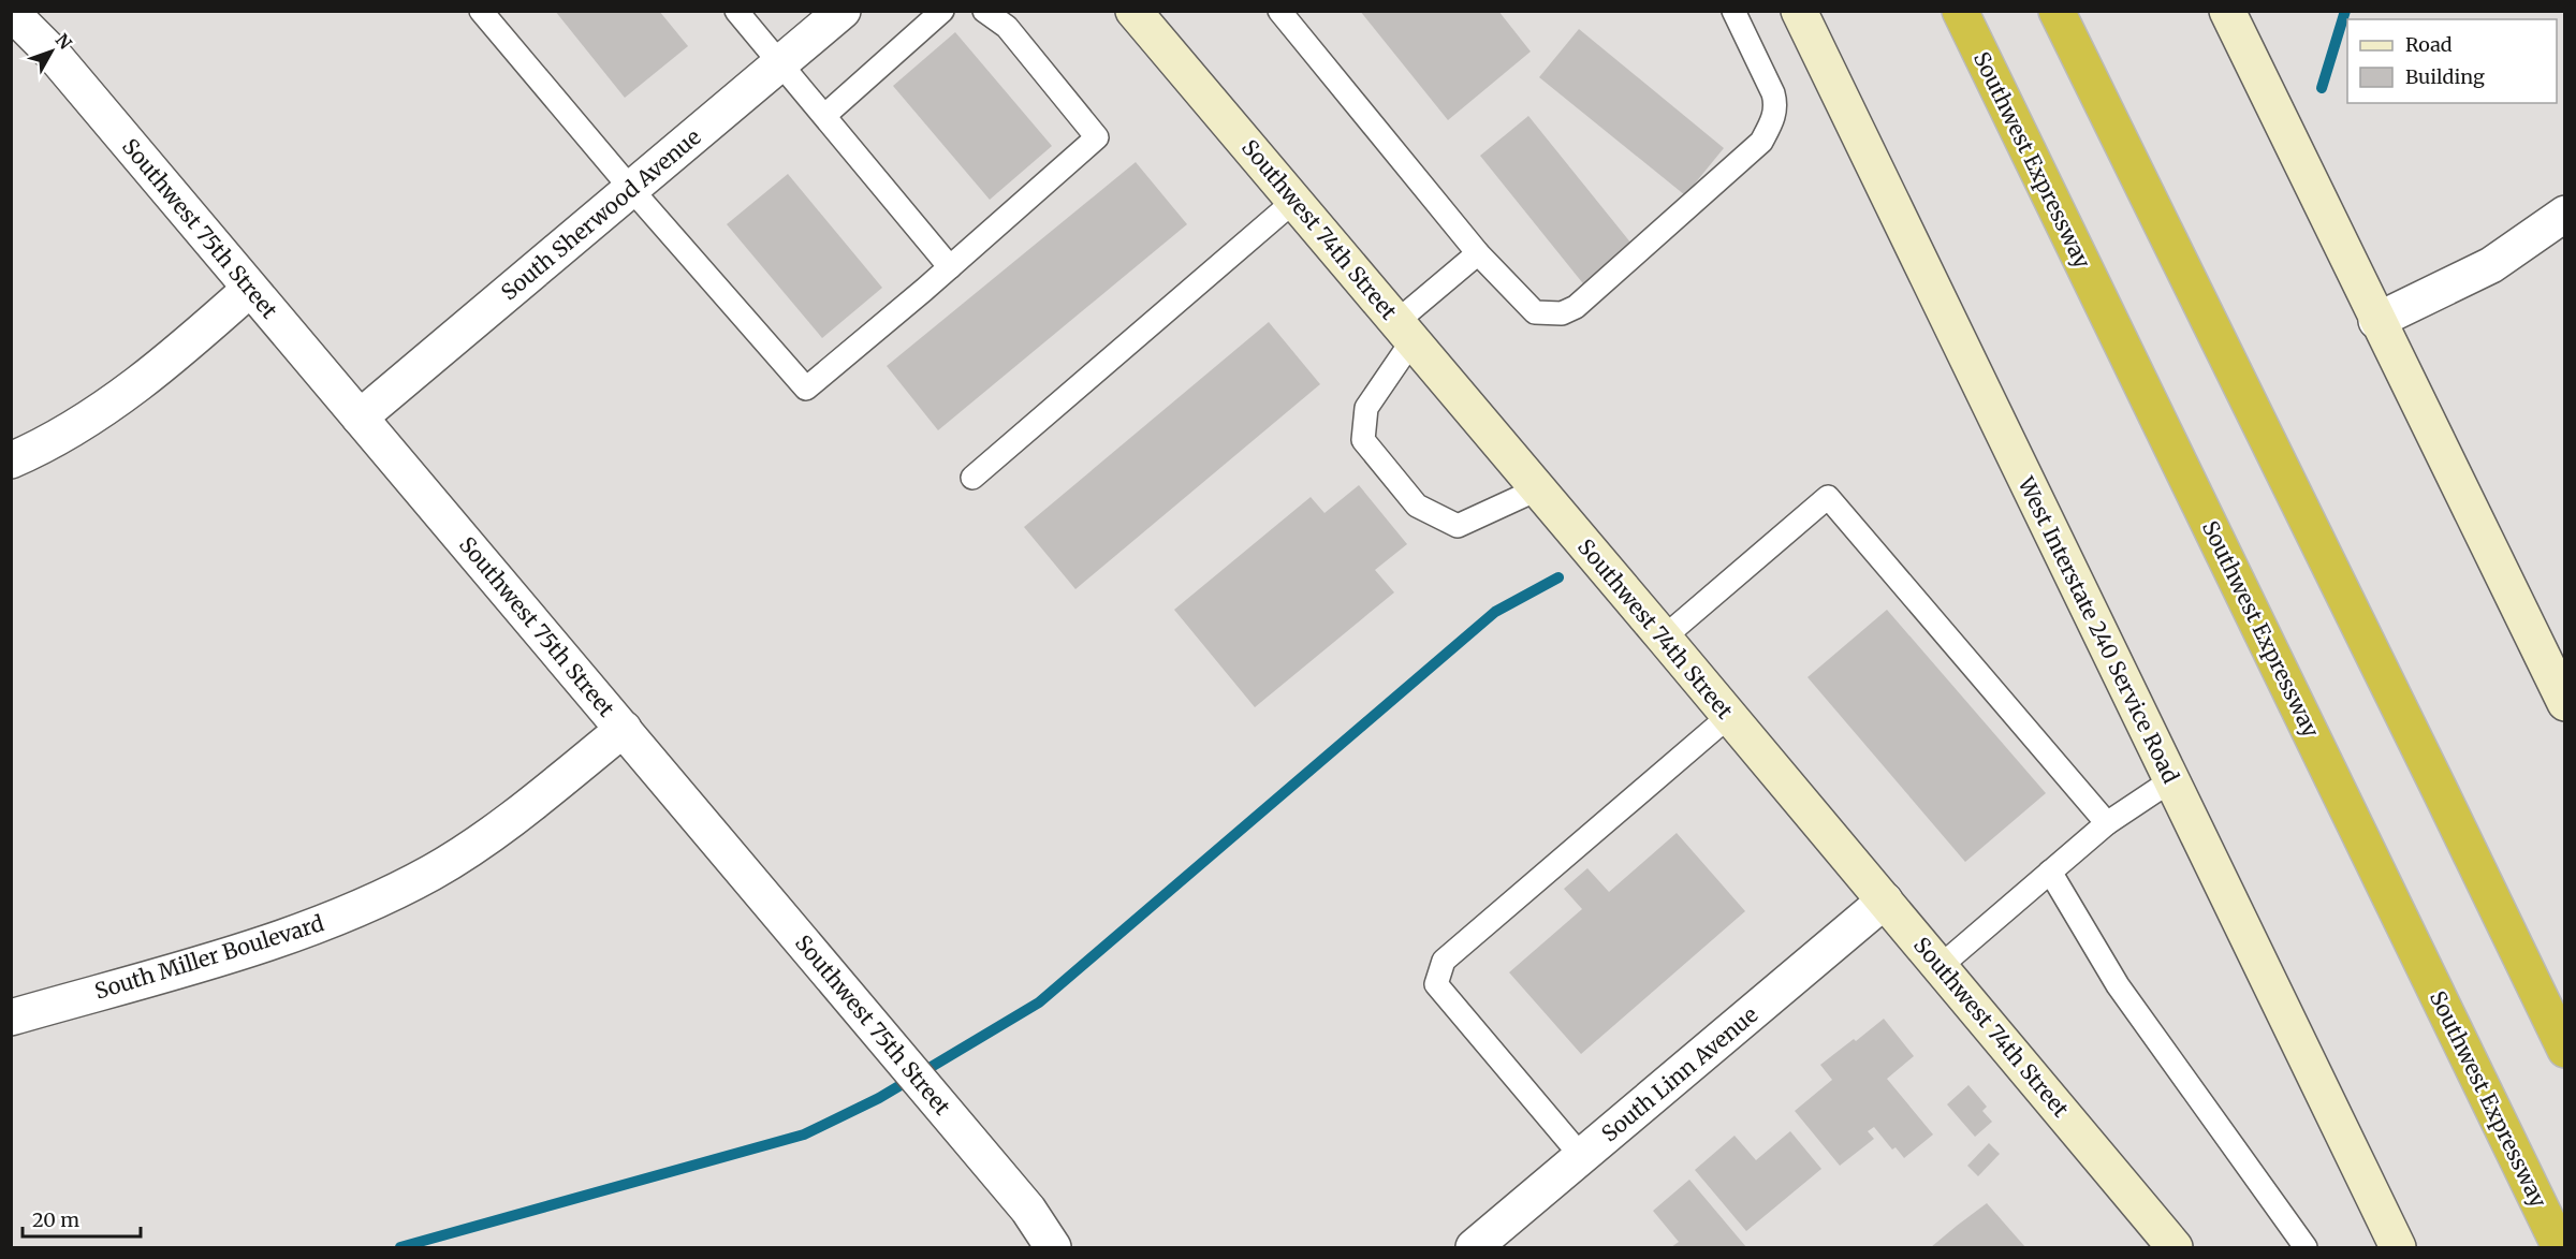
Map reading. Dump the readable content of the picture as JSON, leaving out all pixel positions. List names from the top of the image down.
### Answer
{
  "streets": {
    "highway": ["Southwest Expressway"],
    "main road": ["Southwest 74th Street", "West Interstate 240 Service Road"],
    "street": [
      "South Sherwood Avenue",
      "Southwest 75th Street",
      "South Miller Boulevard",
      "South Linn Avenue"
    ]
  },
  "crossings": [
    ["South Sherwood Avenue", "Southwest 75th Street"],
    ["Southwest 75th Street", "South Miller Boulevard"],
    ["Southwest 74th Street", "South Linn Avenue"]
  ],
  "legend": ["Road", "Building"],
  "scale_bar": "20 m",
  "north": "top right"
}
